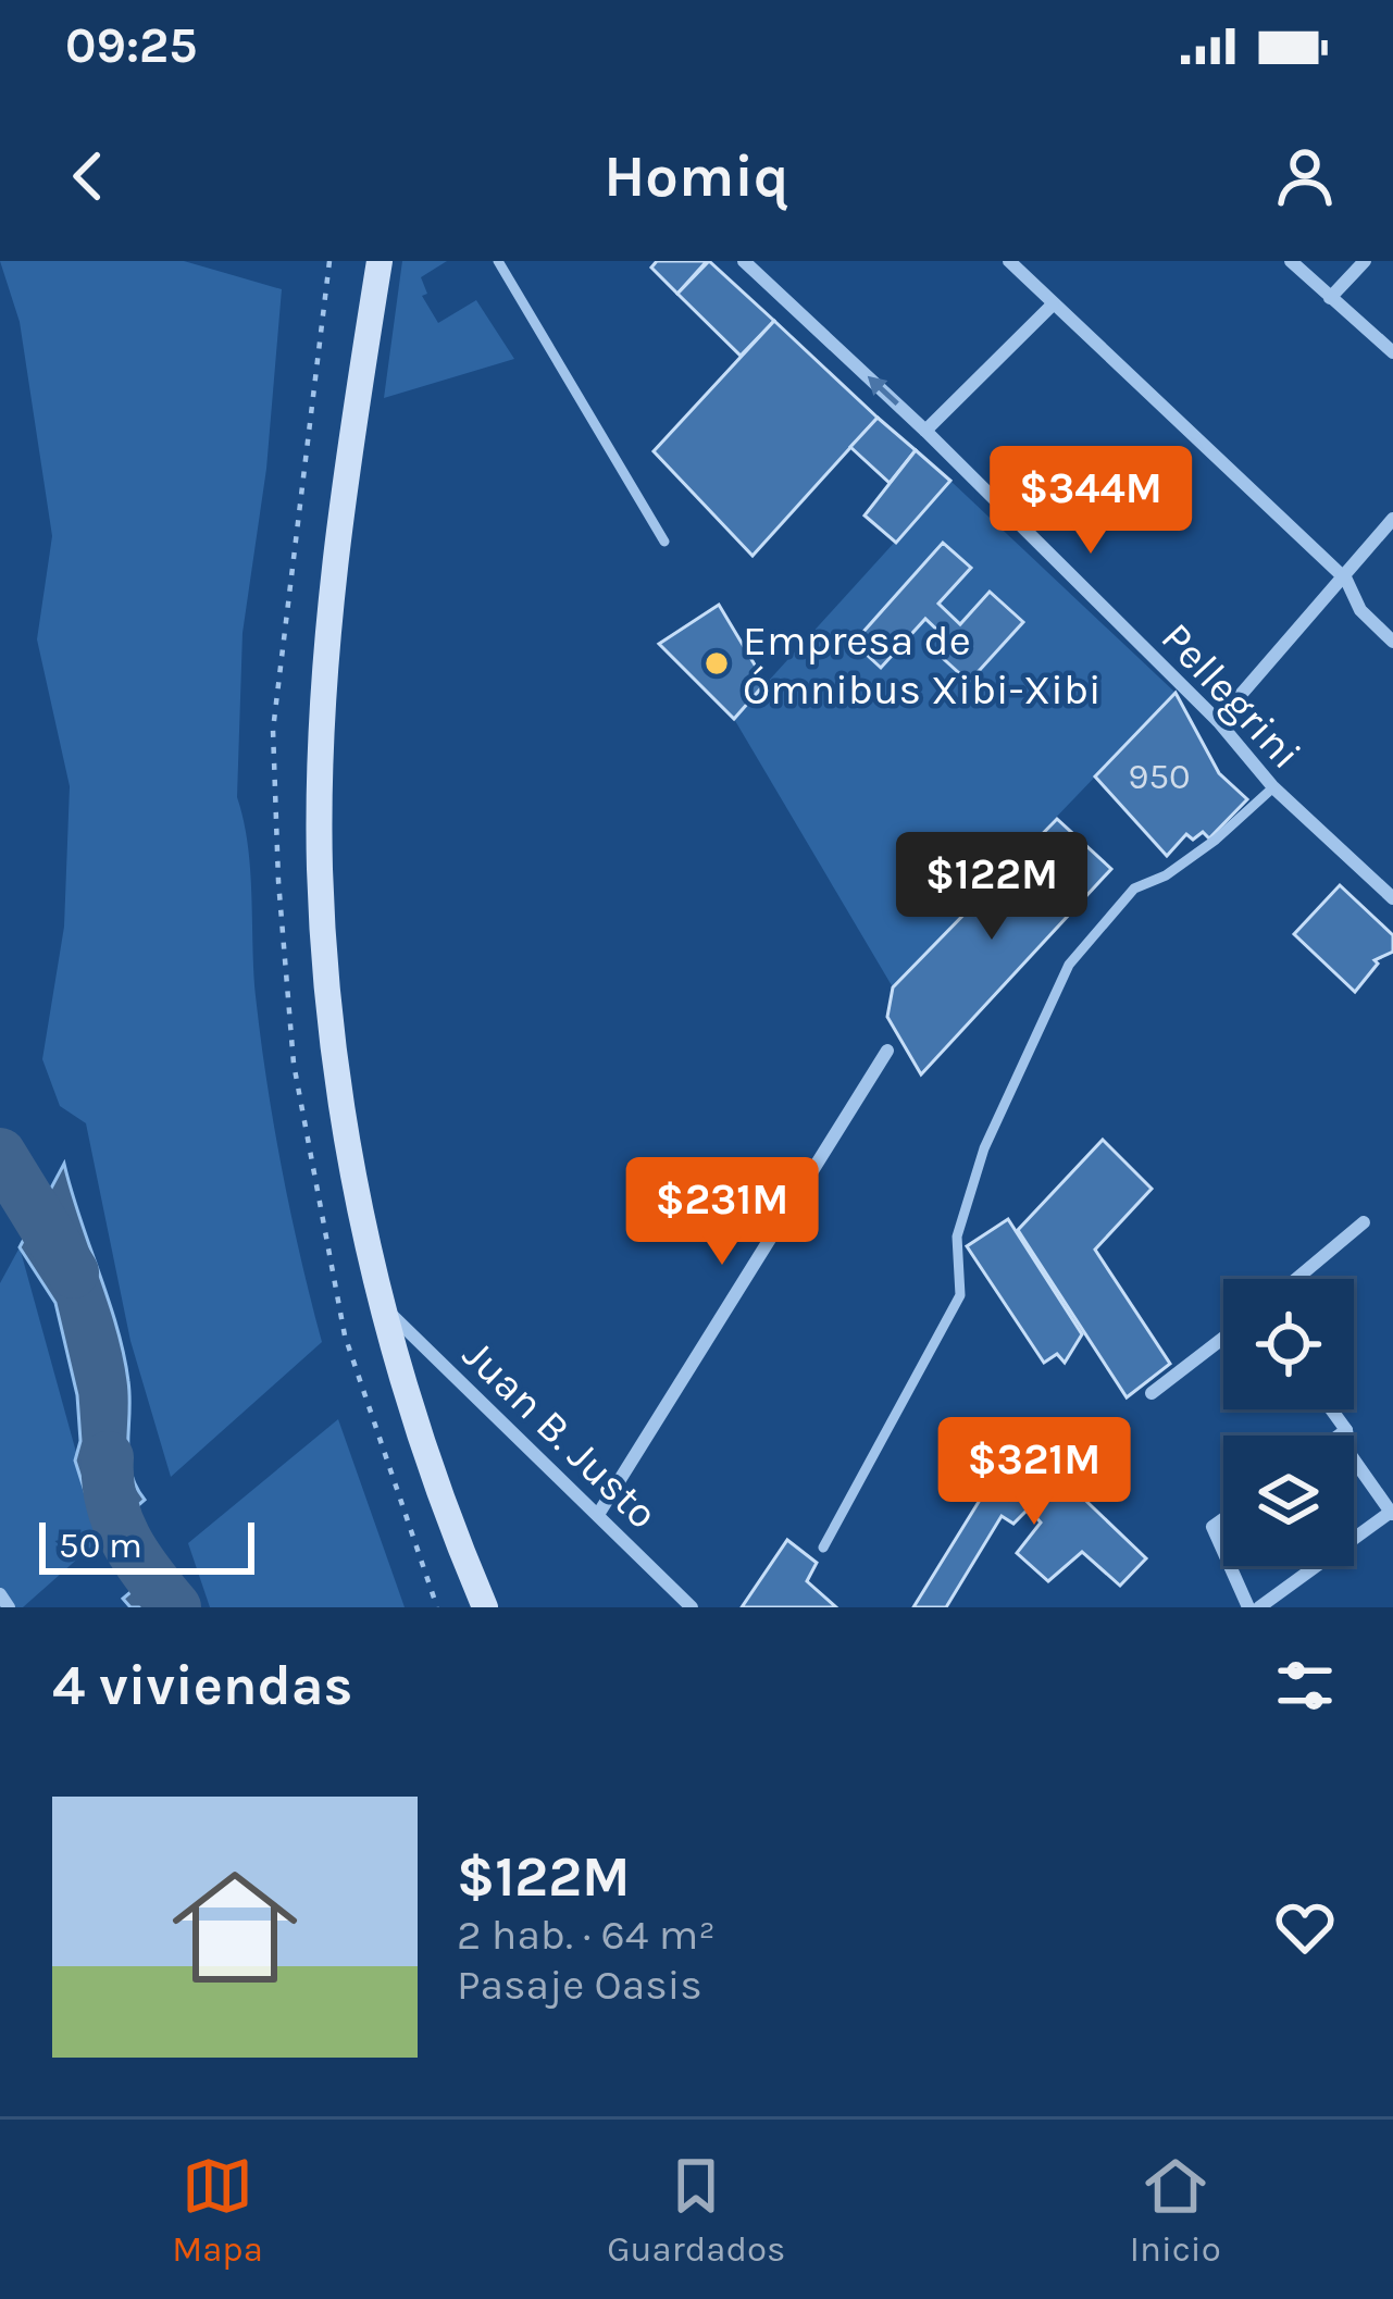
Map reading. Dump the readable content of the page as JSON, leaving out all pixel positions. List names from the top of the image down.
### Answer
{
  "streets": {
    "street": ["Pellegrini", "Juan B. Justo"]
  },
  "places": ["Empresa de Ómnibus Xibi-Xibi"],
  "house_numbers": ["950"],
  "scale_bar": "50 m",
  "page": {
    "status": "09:25",
    "header": "Homiq",
    "price": [
      "$344M",
      "$122M",
      "$231M",
      "$321M"
    ],
    "scale": "50 m",
    "heading": "4 viviendas",
    "list": [
      {
        "name": "$122M",
        "note": "2 hab. · 64 m² · Pasaje Oasis"
      }
    ],
    "tabs": ["Mapa", "Guardados", "Inicio"]
  }
}
